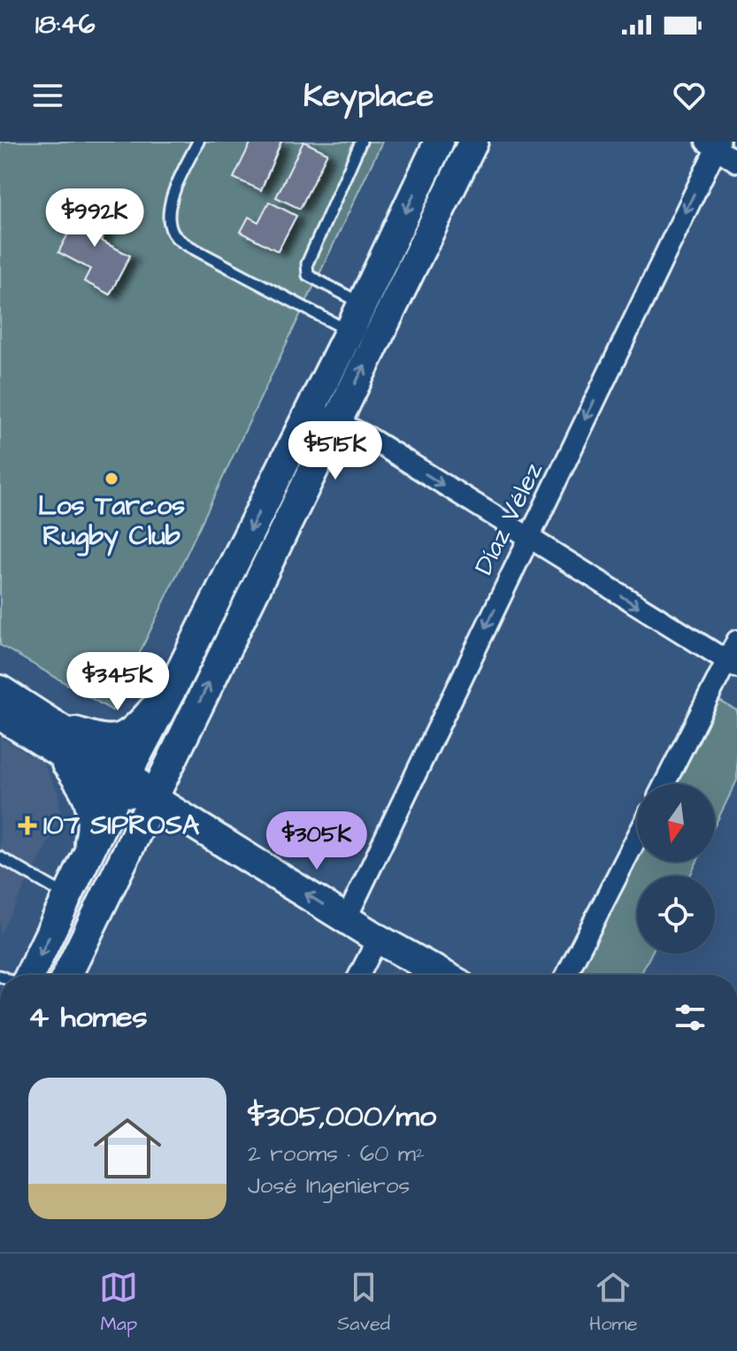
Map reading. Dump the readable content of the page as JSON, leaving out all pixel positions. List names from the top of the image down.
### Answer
{
  "streets": {
    "street": ["Díaz Vélez"]
  },
  "one_way": ["Díaz Vélez"],
  "places": {
    "other": ["Los Tarcos Rugby Club"],
    "health": ["107 SIPROSA"]
  },
  "north": "bottom",
  "page": {
    "status": "18:46",
    "header": "Keyplace",
    "price": [
      "$992K",
      "$515K",
      "$345K",
      "$305K"
    ],
    "heading": "4 homes",
    "list": [
      {
        "name": "$305,000/mo",
        "note": "2 rooms · 60 m² · José Ingenieros"
      }
    ],
    "tabs": ["Map", "Saved", "Home"]
  }
}
